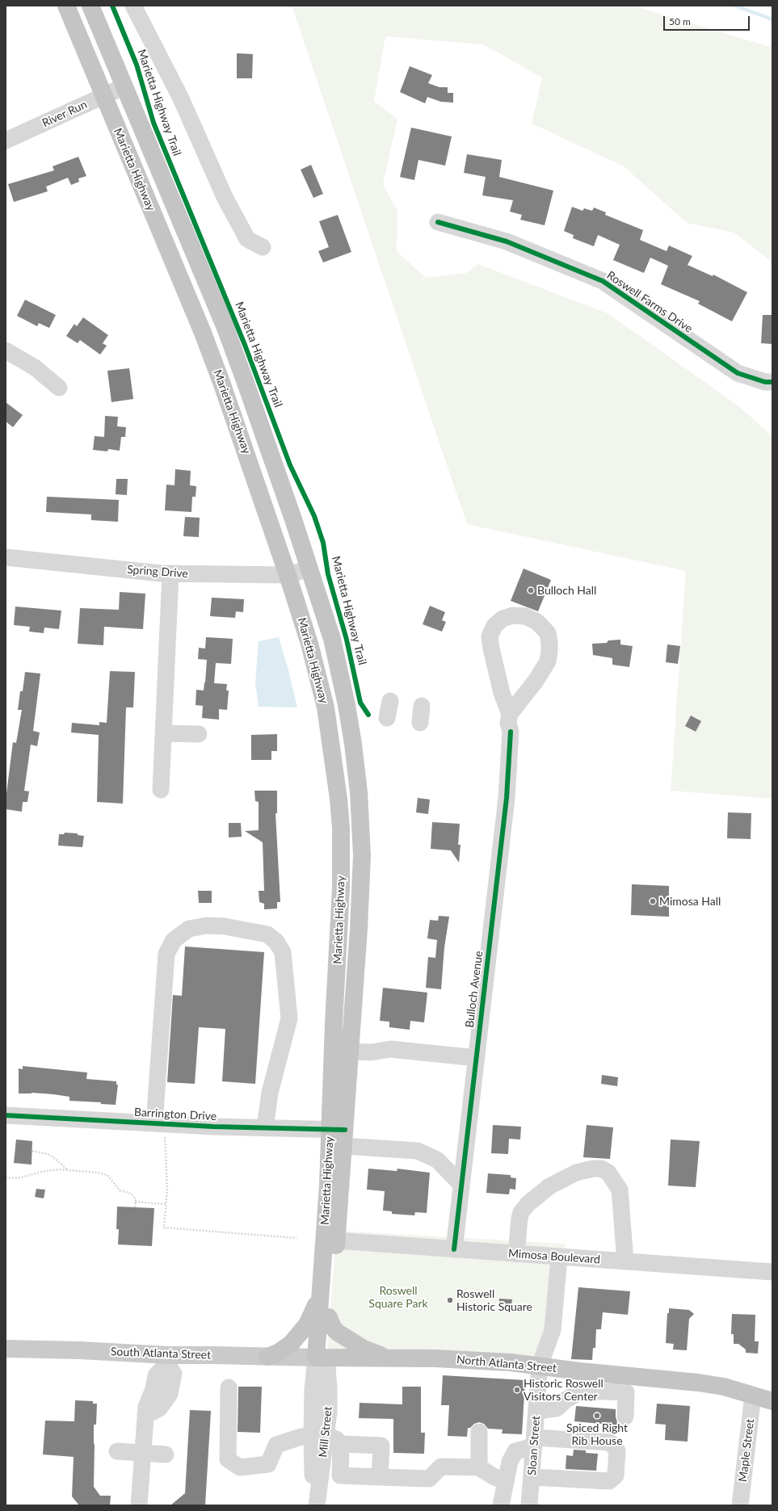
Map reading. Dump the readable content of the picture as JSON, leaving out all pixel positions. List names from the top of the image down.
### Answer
{
  "streets": {
    "highway": ["Marietta Highway", "North Atlanta Street"],
    "main road": ["South Atlanta Street"],
    "street": [
      "River Run",
      "Roswell Farms Drive",
      "Spring Drive",
      "Bulloch Avenue",
      "Barrington Drive",
      "Mimosa Boulevard",
      "Mill Street",
      "Sloan Street",
      "Maple Street"
    ],
    "cycle path": ["Marietta Highway Trail"]
  },
  "crossings": [
    ["River Run", "Marietta Highway"],
    ["Marietta Highway", "Spring Drive"],
    ["Marietta Highway", "Barrington Drive"],
    ["Marietta Highway", "Mimosa Boulevard"],
    ["Marietta Highway", "South Atlanta Street"],
    ["Marietta Highway", "North Atlanta Street"],
    ["Marietta Highway", "Mill Street"],
    ["Bulloch Avenue", "Barrington Drive"],
    ["Bulloch Avenue", "Mimosa Boulevard"],
    ["Mimosa Boulevard", "Sloan Street"],
    ["South Atlanta Street", "North Atlanta Street"],
    ["South Atlanta Street", "Mill Street"],
    ["North Atlanta Street", "Mill Street"],
    ["North Atlanta Street", "Sloan Street"],
    ["North Atlanta Street", "Maple Street"]
  ],
  "parks": ["Roswell Square Park"],
  "places": [
    "Bulloch Hall",
    "Mimosa Hall",
    "Roswell Historic Square",
    "Historic Roswell Visitors Center",
    "Spiced Right Rib House"
  ],
  "scale_bar": "50 m"
}
